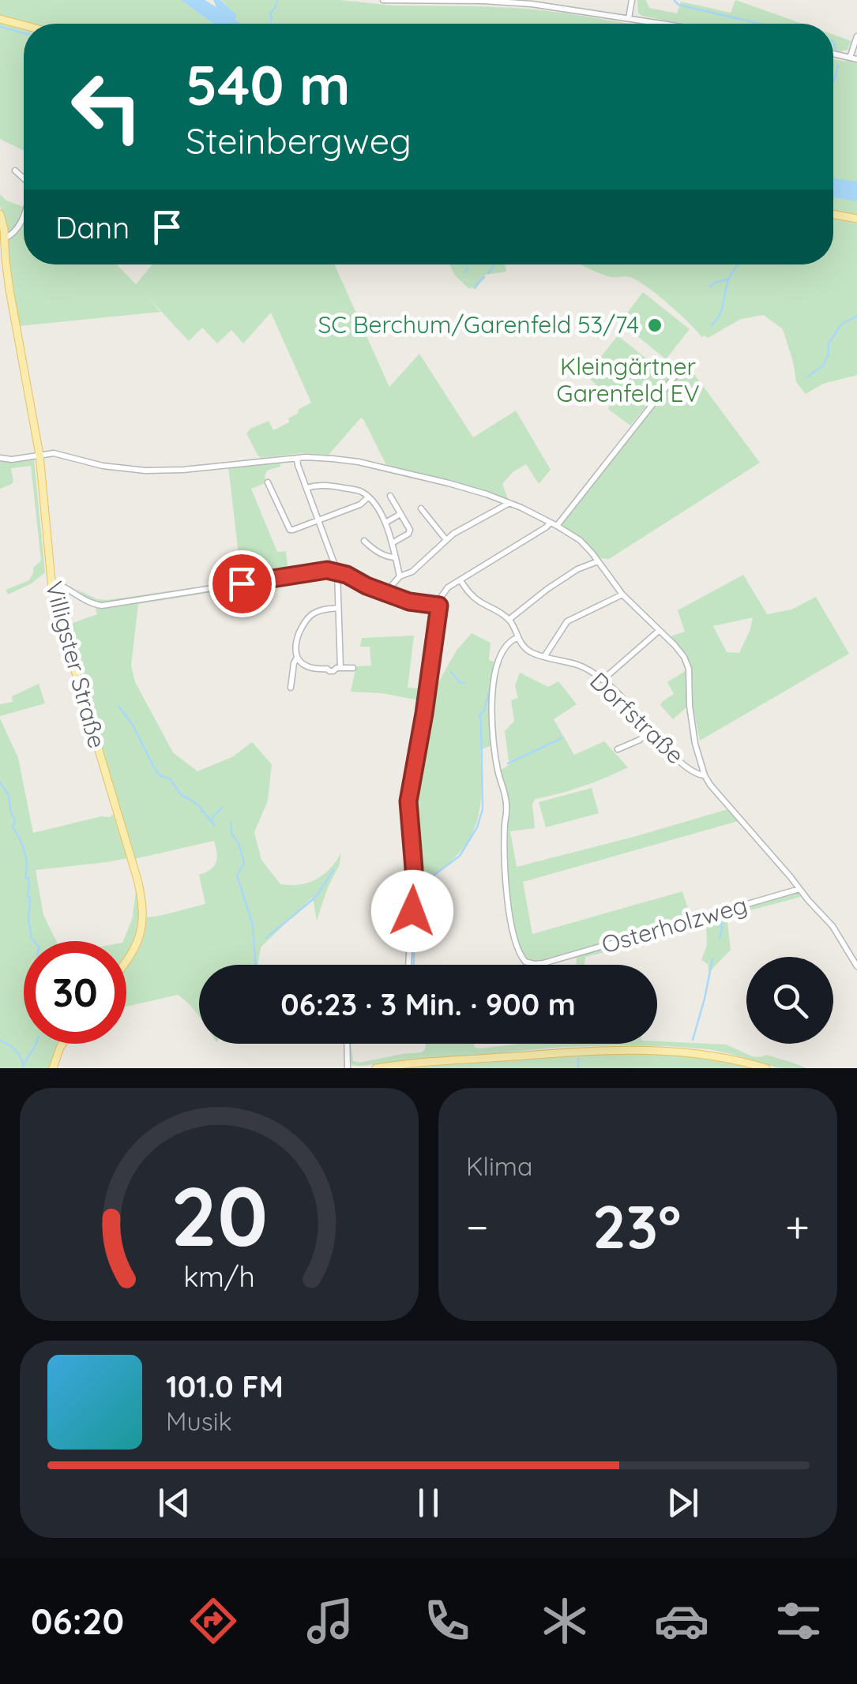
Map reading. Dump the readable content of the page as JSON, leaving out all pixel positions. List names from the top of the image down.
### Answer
{
  "streets": {
    "main road": ["Villigster Straße"],
    "street": ["Dorfstraße", "Osterholzweg"]
  },
  "crossings": [
    ["Dorfstraße", "Osterholzweg"]
  ],
  "parks": ["Kleingärtner Garenfeld EV"],
  "places": ["SC Berchum/Garenfeld 53/74"],
  "page": {
    "turn": ["540 m", "Steinbergweg"],
    "then": "Dann",
    "limit": "30",
    "trip": "06:23 · 3 Min. · 900 m",
    "tile": "Klima",
    "heat": ["−", "23°", "+"],
    "song": ["101.0 FM", "Musik"],
    "tabs": "06:20",
    "gauge": ["20", "km/h"]
  }
}
